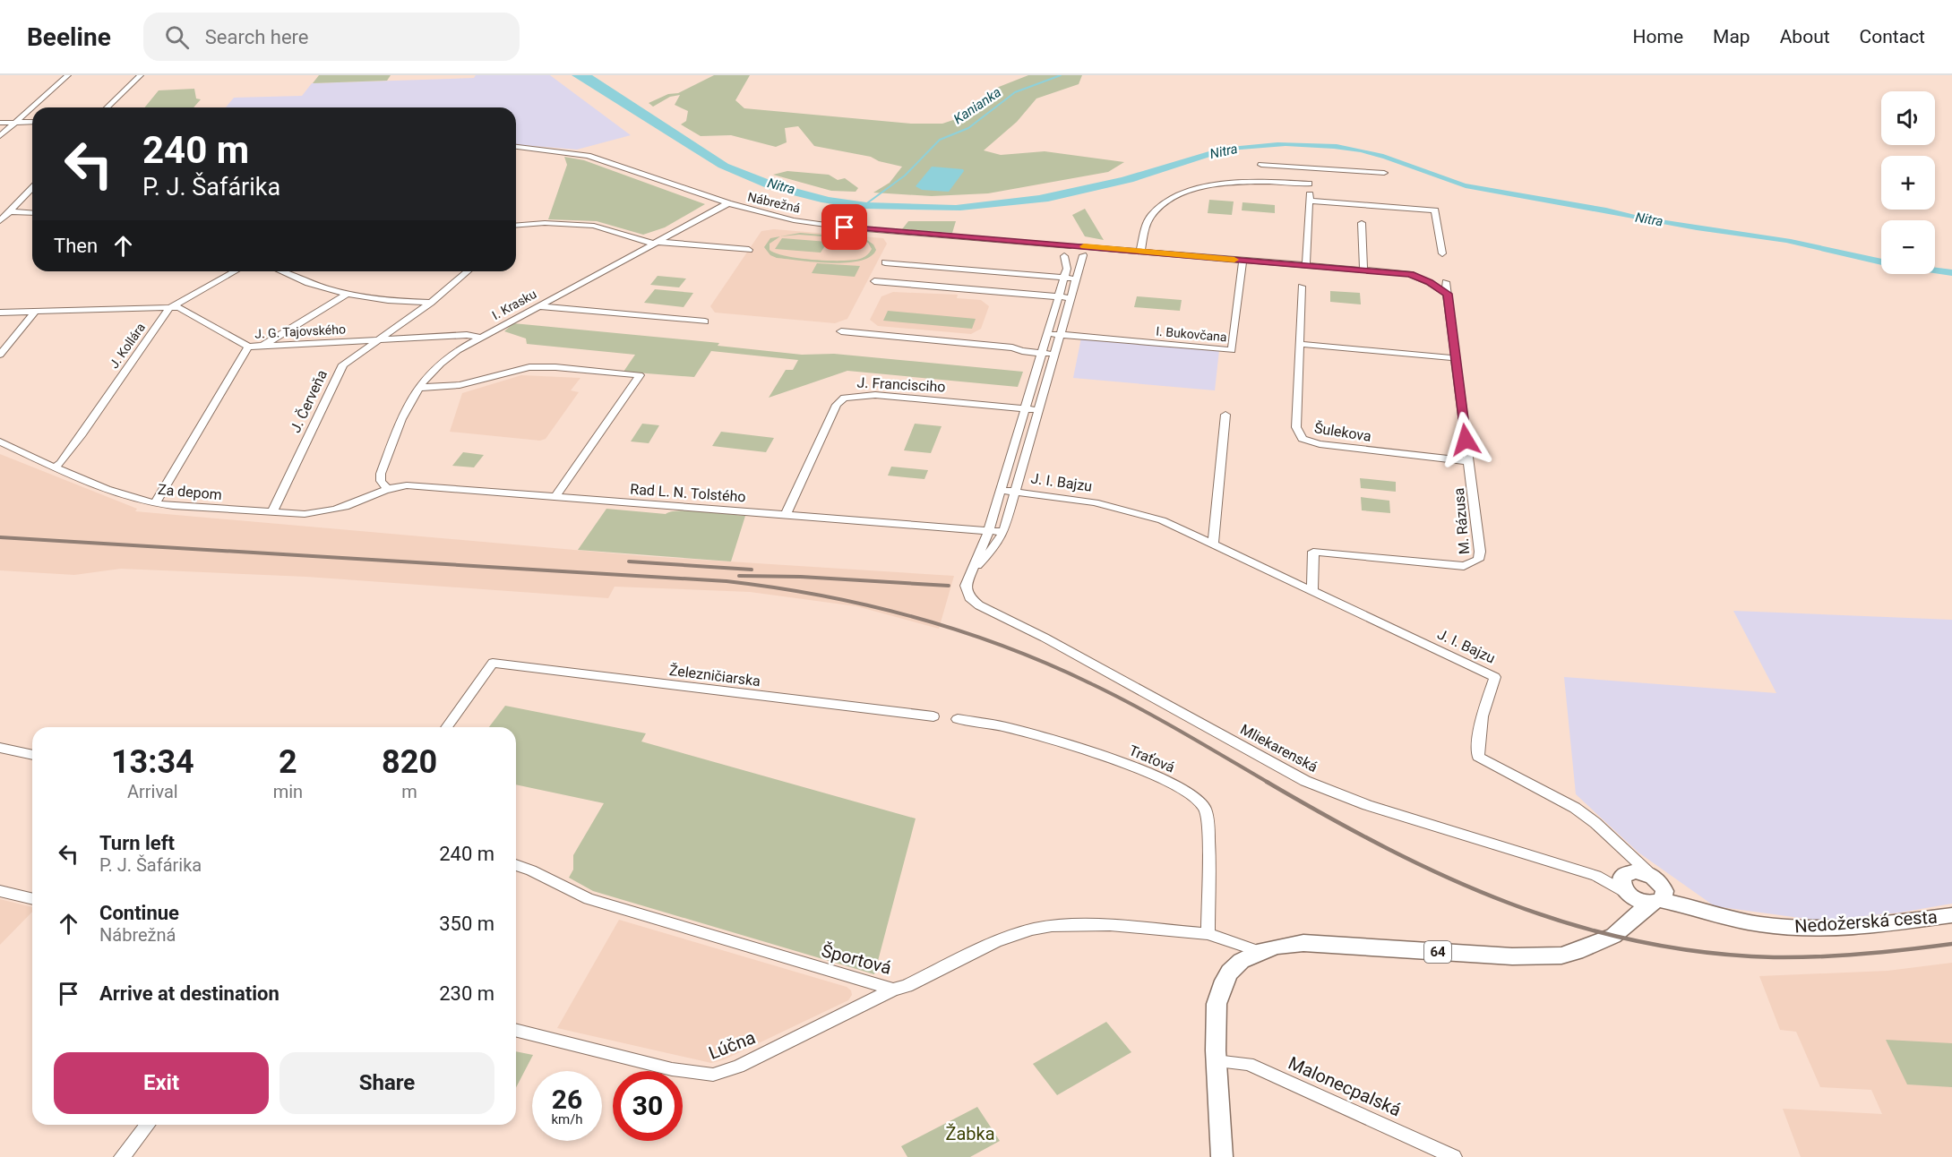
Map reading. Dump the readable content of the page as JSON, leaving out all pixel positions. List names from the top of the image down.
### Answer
{
  "streets": {
    "main road": ["Nedožerská cesta", "64"],
    "street": [
      "Nábrežná",
      "I. Krasku",
      "J. G. Tajovského",
      "I. Bukovčana",
      "J. Kollára",
      "J. Francisciho",
      "J. Červeňa",
      "Šulekova",
      "J. I. Bajzu",
      "Za depom",
      "Rad L. N. Tolstého",
      "M. Rázusa",
      "Železničiarska",
      "Mliekarenská",
      "Traťová",
      "Športová",
      "Lúčna",
      "Malonecpalská"
    ]
  },
  "crossings": [
    ["Nábrežná", "I. Krasku"],
    ["I. Krasku", "J. G. Tajovského"],
    ["I. Krasku", "Za depom"],
    ["I. Krasku", "Rad L. N. Tolstého"],
    ["J. G. Tajovského", "J. Kollára"],
    ["J. G. Tajovského", "J. Červeňa"],
    ["J. Kollára", "Za depom"],
    ["J. Francisciho", "Rad L. N. Tolstého"],
    ["J. Červeňa", "Za depom"],
    ["Šulekova", "M. Rázusa"],
    ["J. I. Bajzu", "M. Rázusa"],
    ["Za depom", "Rad L. N. Tolstého"],
    ["Mliekarenská", "Nedožerská cesta"],
    ["Mliekarenská", "64"],
    ["Traťová", "Športová"],
    ["Nedožerská cesta", "64"],
    ["64", "Športová"],
    ["64", "Malonecpalská"],
    ["Športová", "Lúčna"]
  ],
  "water": ["Kanianka", "Nitra"],
  "parks": ["Žabka"],
  "page": {
    "header": "Beeline",
    "search": "Search here",
    "nav": [
      "Home",
      "Map",
      "About",
      "Contact"
    ],
    "map_buttons": ["+", "−"],
    "turn": ["240 m", "P. J. Šafárika"],
    "then": "Then",
    "eta": [
      "13:34",
      "Arrival",
      "2",
      "min",
      "820",
      "m"
    ],
    "list": [
      {
        "name": "Turn left",
        "note": "P. J. Šafárika",
        "value": "240 m"
      },
      {
        "name": "Continue",
        "note": "Nábrežná",
        "value": "350 m"
      },
      {
        "name": "Arrive at destination",
        "value": "230 m"
      }
    ],
    "buttons": ["Exit", "Share"],
    "speed": "26 km/h",
    "limit": "30"
  }
}
